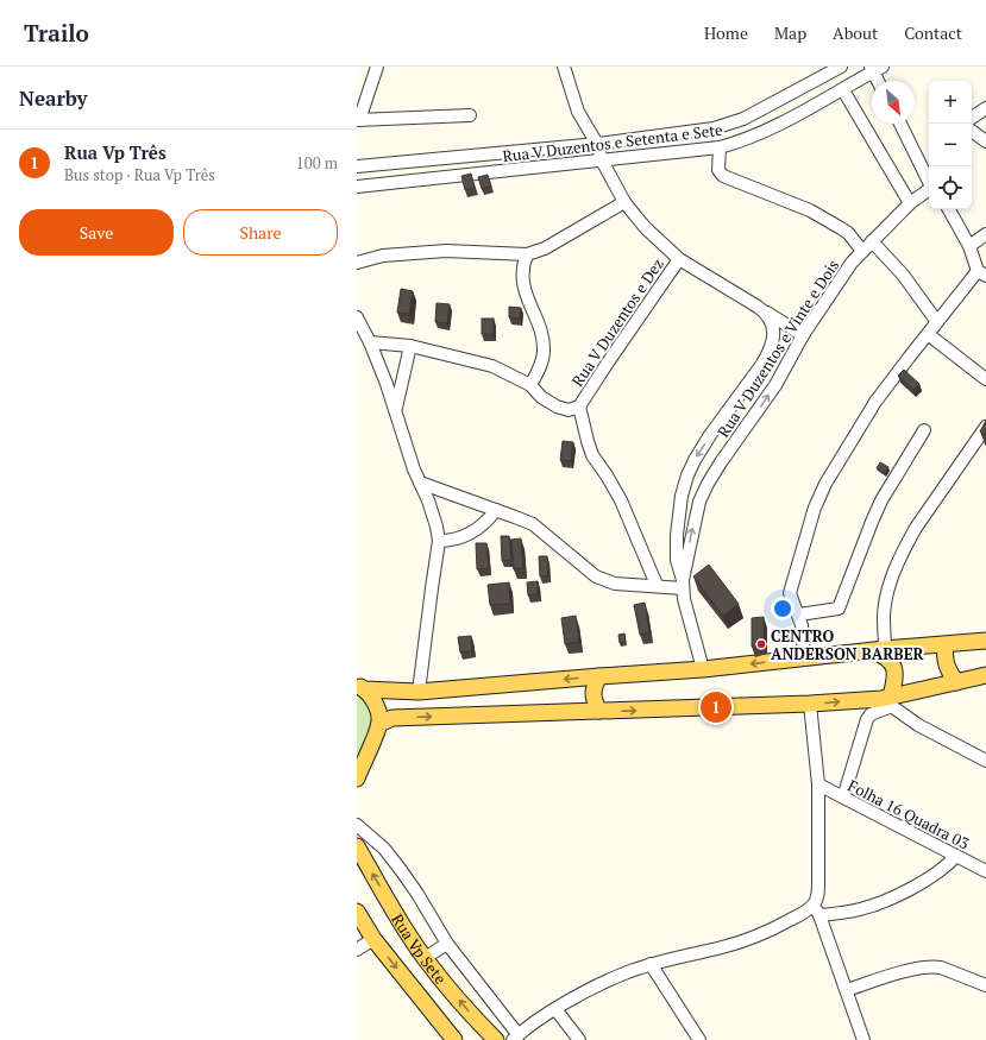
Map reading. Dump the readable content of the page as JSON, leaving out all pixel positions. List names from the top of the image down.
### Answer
{
  "streets": {
    "main road": ["Rua Vp Sete"],
    "street": [
      "Rua V Duzentos e Setenta e Sete",
      "Rua V Duzentos e Dez",
      "Rua V Duzentos e Vinte e Dois",
      "Folha 16 Quadra 03"
    ]
  },
  "crossings": [
    ["Rua V Duzentos e Setenta e Sete", "Rua V Duzentos e Dez"],
    ["Rua V Duzentos e Dez", "Rua V Duzentos e Vinte e Dois"]
  ],
  "places": ["CENTRO ANDERSON BARBER"],
  "north": "bottom right",
  "page": {
    "header": "Trailo",
    "nav": [
      "Home",
      "Map",
      "About",
      "Contact"
    ],
    "heading": "Nearby",
    "map_buttons": ["+", "−"],
    "list": [
      {
        "mark": "1",
        "name": "Rua Vp Três",
        "note": "Bus stop · Rua Vp Três",
        "value": "100 m"
      }
    ],
    "buttons": ["Save", "Share"],
    "pins": "1"
  }
}
